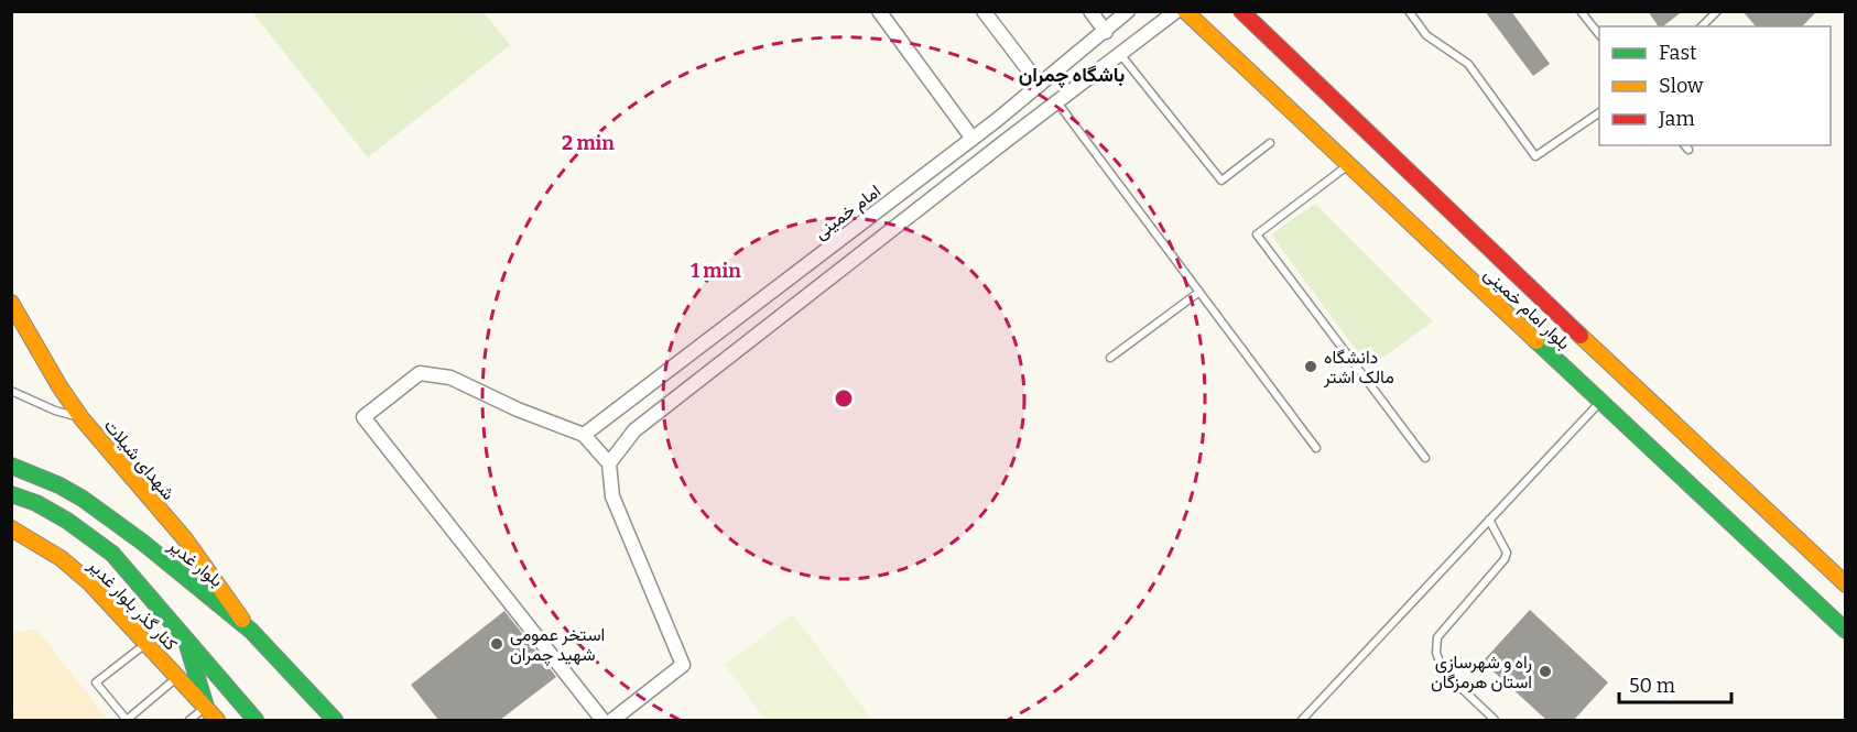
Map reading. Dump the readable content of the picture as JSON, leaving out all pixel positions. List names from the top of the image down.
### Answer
{
  "streets": {
    "main road": [
      "بلوار امام خمینی",
      "شهدای شیلات",
      "بلوار غدیر",
      "کنار گذر بلوار غدیر"
    ],
    "street": ["امام خمینی"]
  },
  "crossings": [
    ["شهدای شیلات", "بلوار غدیر"]
  ],
  "districts": ["باشگاه چمران"],
  "places": ["دانشگاه مالک اشتر", "استخر عمومی شهید چمران", "راه و شهرسازی استان هرمزگان"],
  "legend": ["Fast", "Slow", "Jam"],
  "scale_bar": "50 m",
  "rings": ["2 min", "1 min"]
}
